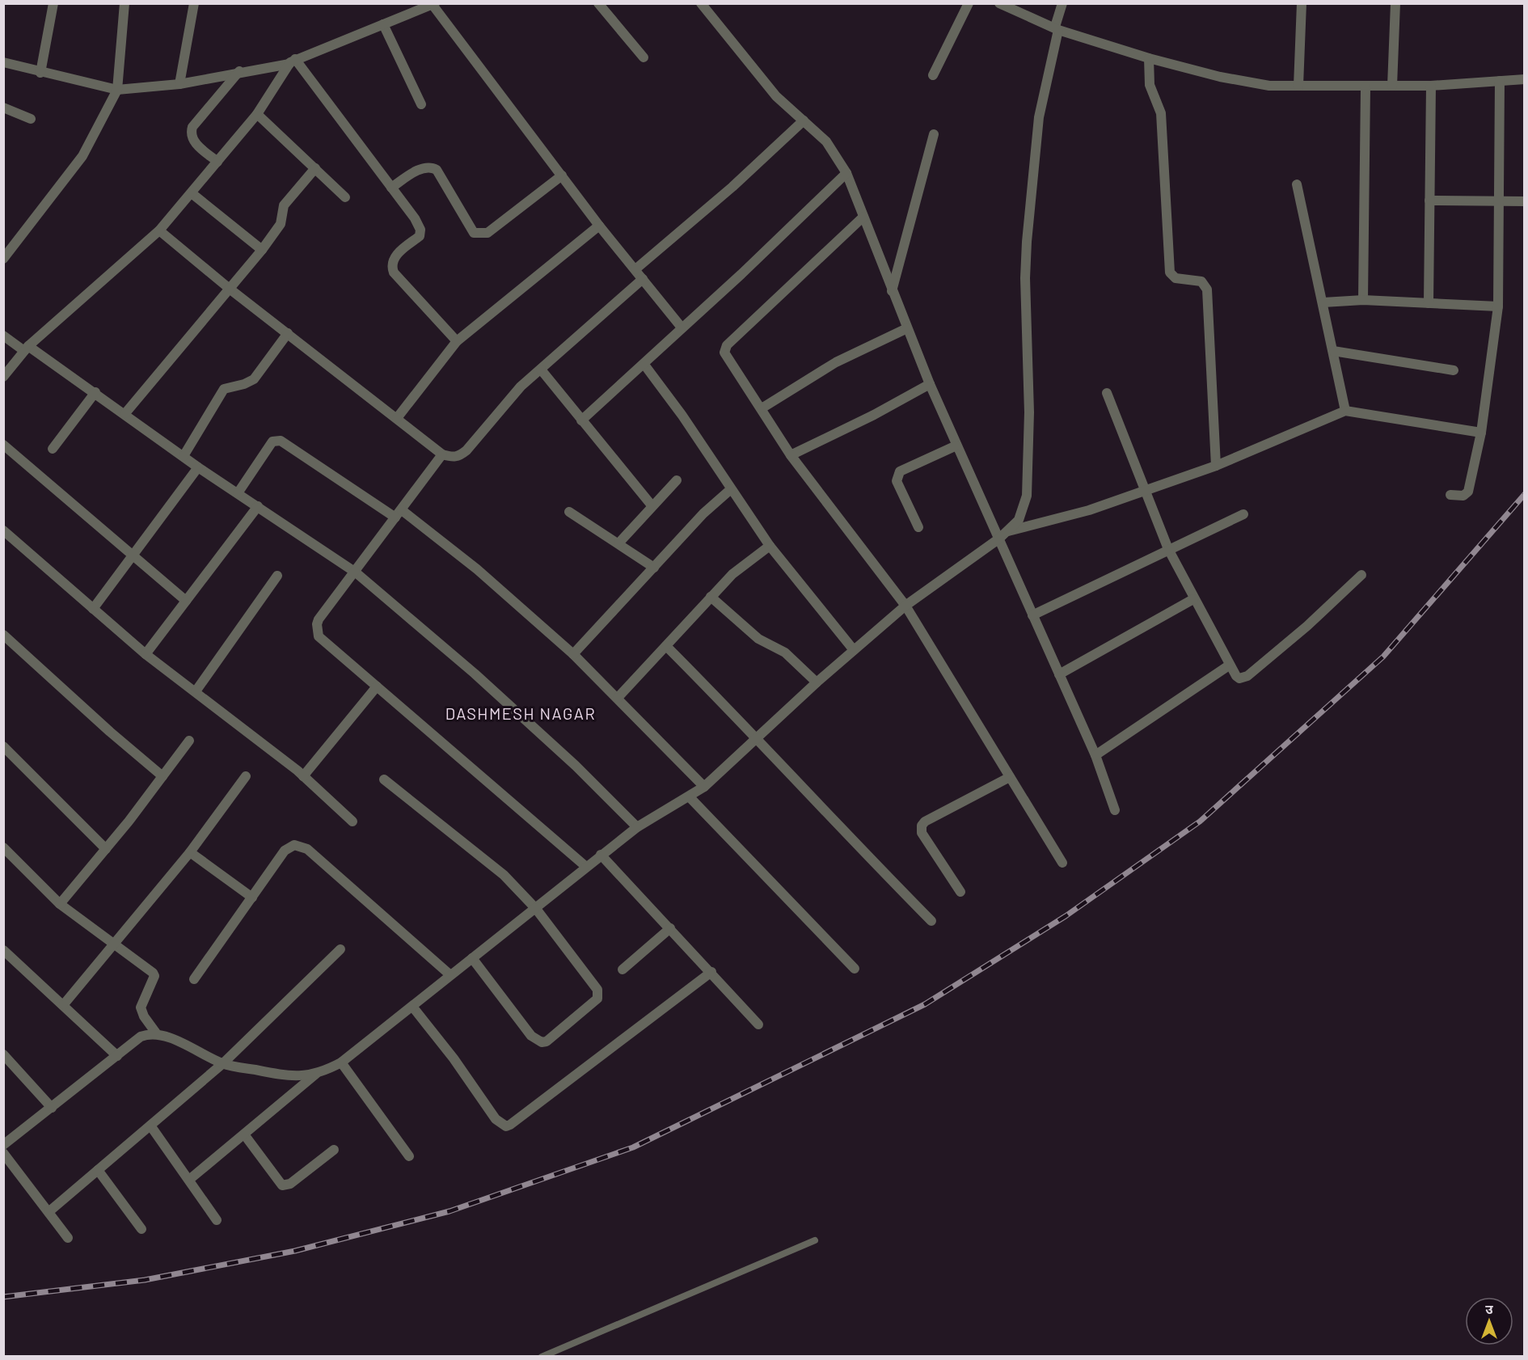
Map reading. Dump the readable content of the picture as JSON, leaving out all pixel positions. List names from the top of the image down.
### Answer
{
  "districts": ["DASHMESH NAGAR"],
  "north": "top"
}
